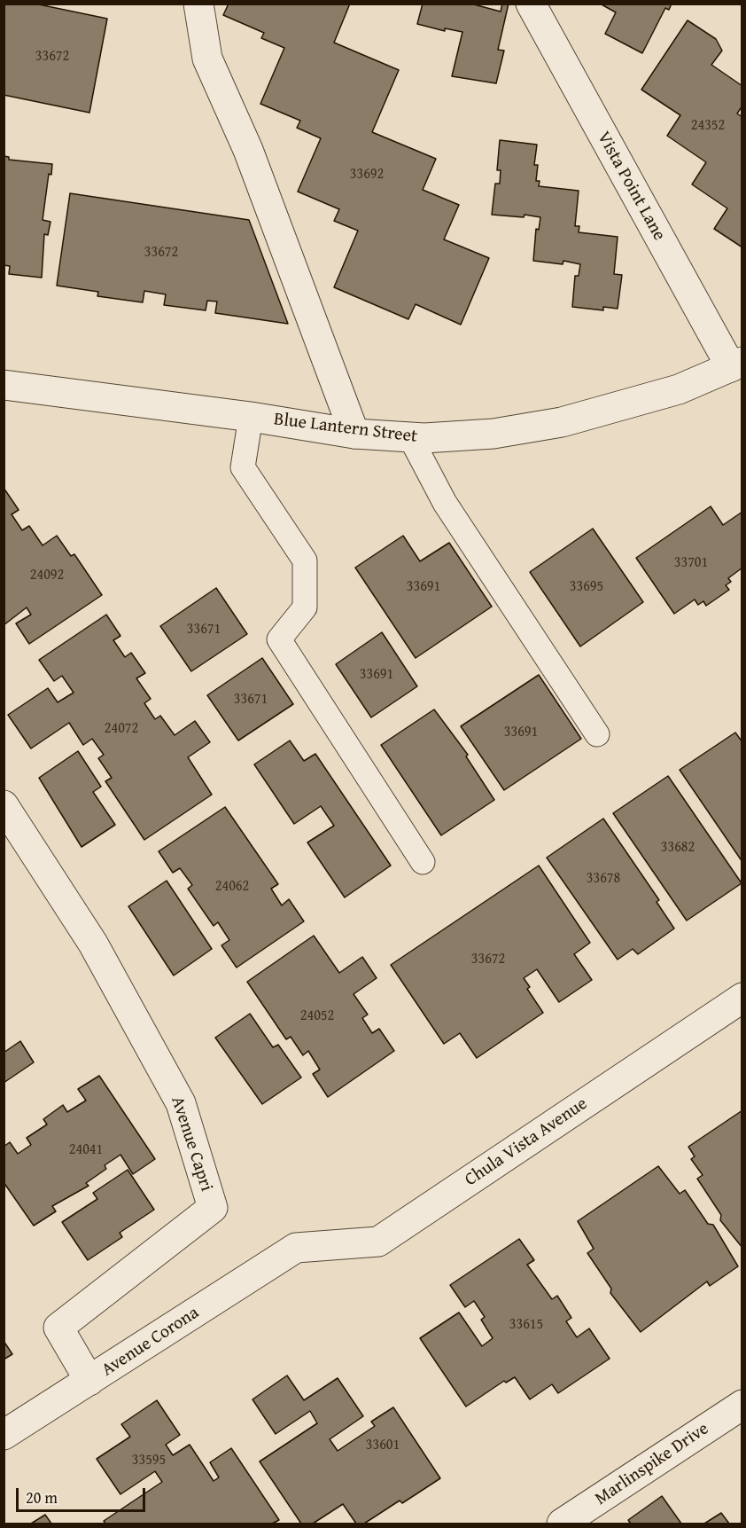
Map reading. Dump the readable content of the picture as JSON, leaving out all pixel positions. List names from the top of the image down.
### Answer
{
  "streets": {
    "street": [
      "Vista Point Lane",
      "Blue Lantern Street",
      "Chula Vista Avenue",
      "Avenue Capri",
      "Avenue Corona",
      "Marlinspike Drive"
    ]
  },
  "crossings": [
    ["Vista Point Lane", "Blue Lantern Street"],
    ["Chula Vista Avenue", "Avenue Corona"],
    ["Avenue Capri", "Avenue Corona"]
  ],
  "house_numbers": [
    "33672",
    "24352",
    "33692",
    "33672",
    "33701",
    "24092",
    "33691",
    "33695",
    "33671",
    "33691",
    "33671",
    "24072",
    "33691",
    "33682",
    "33678",
    "24062",
    "33672",
    "24052",
    "24041",
    "33615",
    "33601",
    "33595"
  ],
  "scale_bar": "20 m"
}
